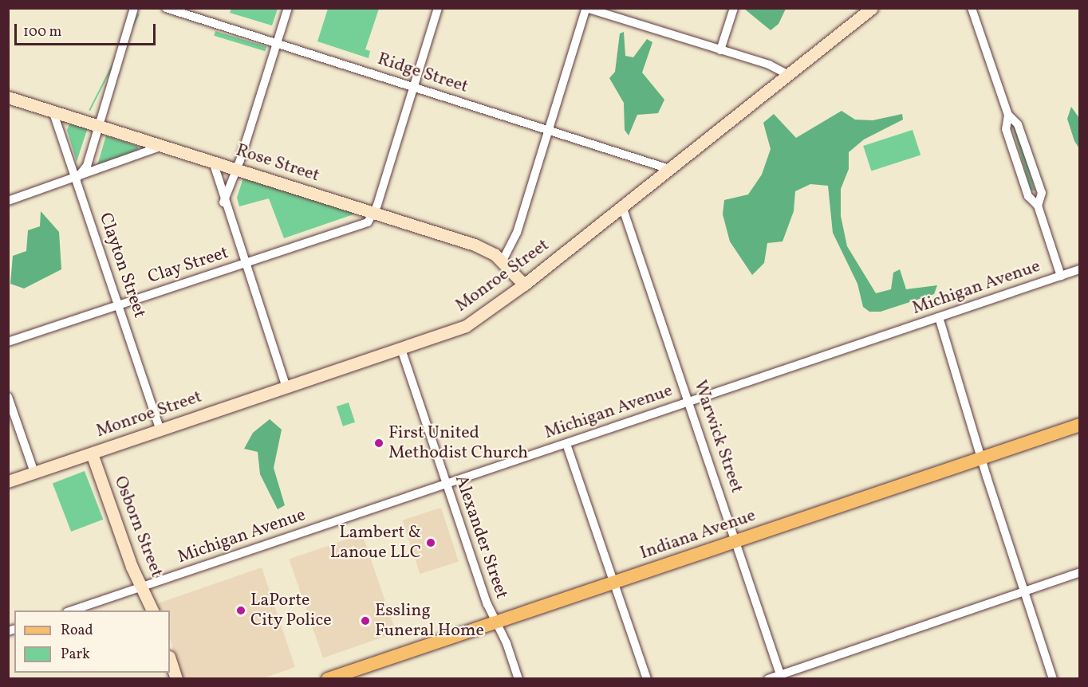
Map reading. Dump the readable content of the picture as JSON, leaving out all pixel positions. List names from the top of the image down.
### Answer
{
  "streets": {
    "main road": [
      "Rose Street",
      "Monroe Street",
      "Osborn Street",
      "Indiana Avenue"
    ],
    "street": [
      "Ridge Street",
      "Clayton Street",
      "Clay Street",
      "Michigan Avenue",
      "Warwick Street",
      "Alexander Street"
    ]
  },
  "crossings": [
    ["Ridge Street", "Monroe Street"],
    ["Rose Street", "Clayton Street"],
    ["Rose Street", "Clay Street"],
    ["Rose Street", "Monroe Street"],
    ["Clayton Street", "Clay Street"],
    ["Clayton Street", "Monroe Street"],
    ["Monroe Street", "Warwick Street"],
    ["Monroe Street", "Osborn Street"],
    ["Monroe Street", "Alexander Street"],
    ["Michigan Avenue", "Warwick Street"],
    ["Michigan Avenue", "Osborn Street"],
    ["Michigan Avenue", "Alexander Street"],
    ["Warwick Street", "Indiana Avenue"],
    ["Indiana Avenue", "Alexander Street"]
  ],
  "places": [
    "First United Methodist Church",
    "Lambert & Lanoue LLC",
    "LaPorte City Police",
    "Essling Funeral Home"
  ],
  "legend": ["Road", "Park"],
  "scale_bar": "100 m"
}
